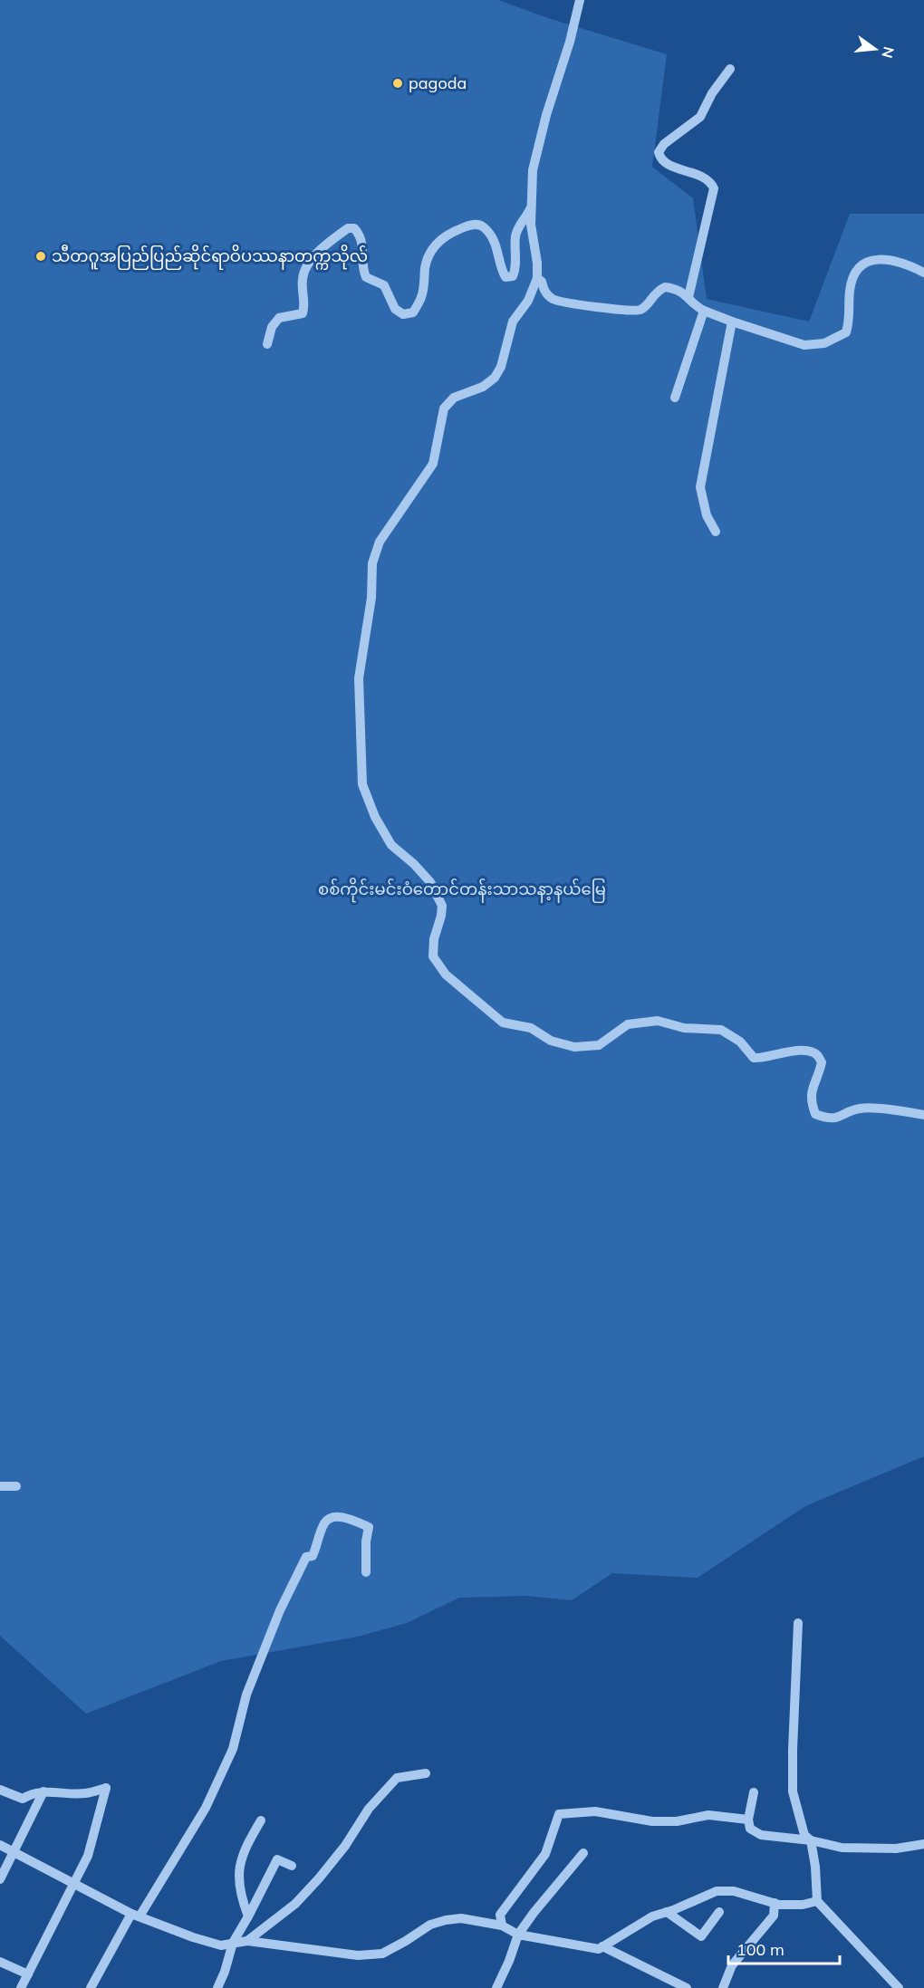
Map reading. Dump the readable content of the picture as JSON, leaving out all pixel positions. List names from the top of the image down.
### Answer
{
  "parks": ["စစ်ကိုင်းမင်းဝံတောင်တန်းသာသနာ့နယ်မြေ"],
  "places": ["pagoda", "သီတဂူအပြည်ပြည်ဆိုင်ရာဝိပဿနာတက္ကသိုလ်"],
  "scale_bar": "100 m",
  "north": "right"
}
